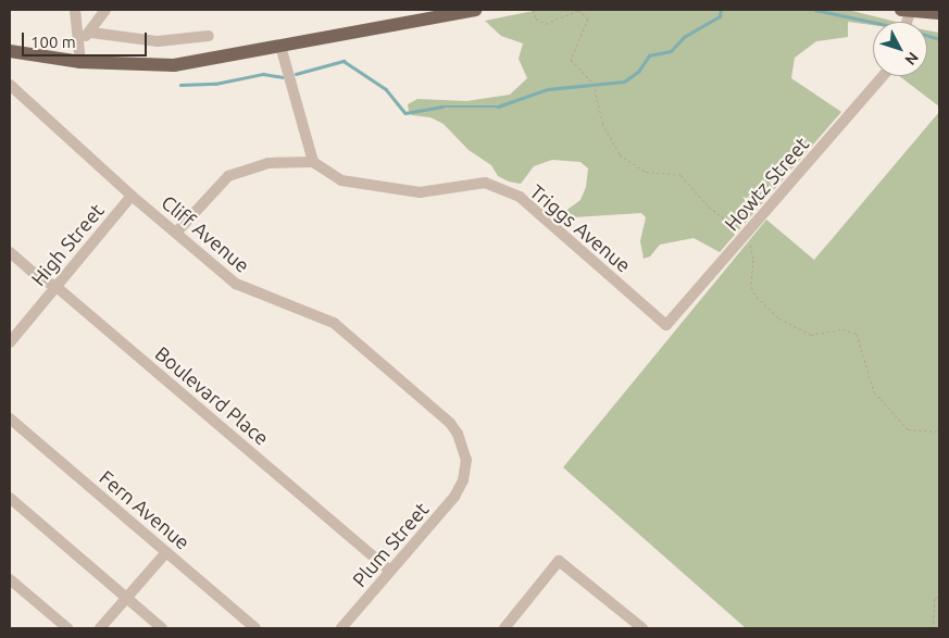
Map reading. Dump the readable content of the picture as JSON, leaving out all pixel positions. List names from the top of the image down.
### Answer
{
  "streets": {
    "street": [
      "Howtz Street",
      "Triggs Avenue",
      "Cliff Avenue",
      "High Street",
      "Boulevard Place",
      "Fern Avenue",
      "Plum Street"
    ]
  },
  "crossings": [
    ["Howtz Street", "Triggs Avenue"],
    ["Cliff Avenue", "High Street"],
    ["Cliff Avenue", "Plum Street"],
    ["High Street", "Boulevard Place"],
    ["Boulevard Place", "Plum Street"]
  ],
  "scale_bar": "100 m",
  "north": "bottom right"
}
